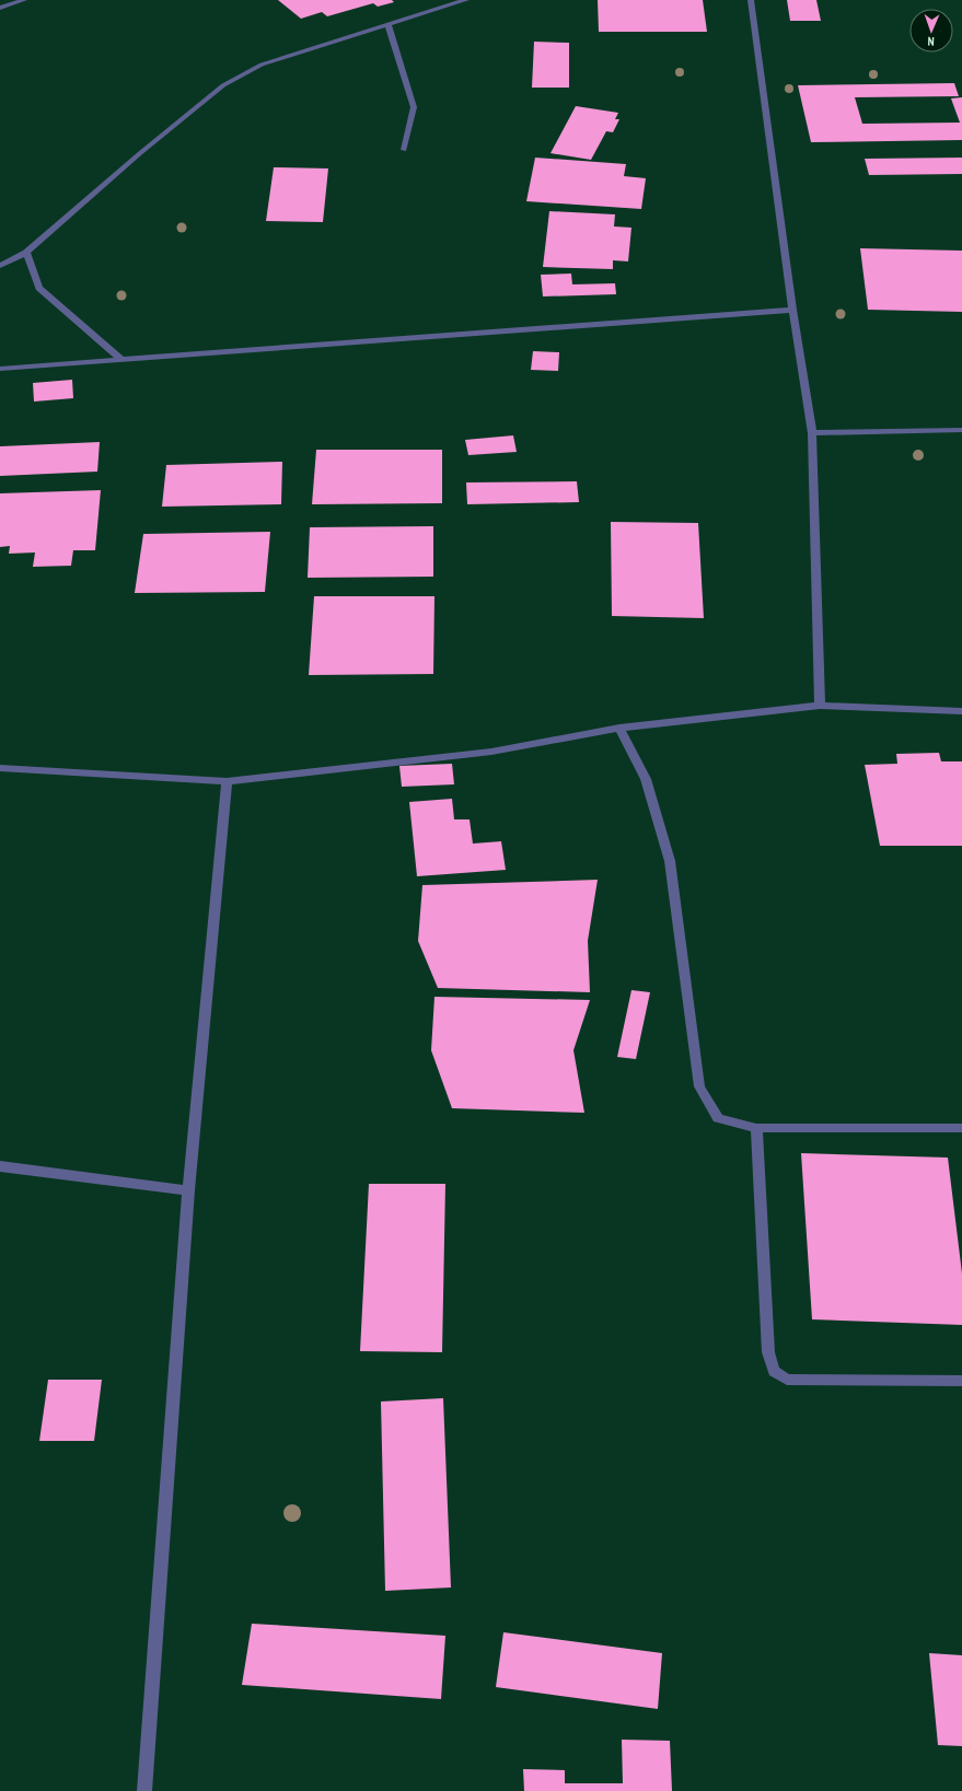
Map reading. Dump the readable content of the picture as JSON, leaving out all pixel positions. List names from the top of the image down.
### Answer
{
  "north": "bottom"
}
